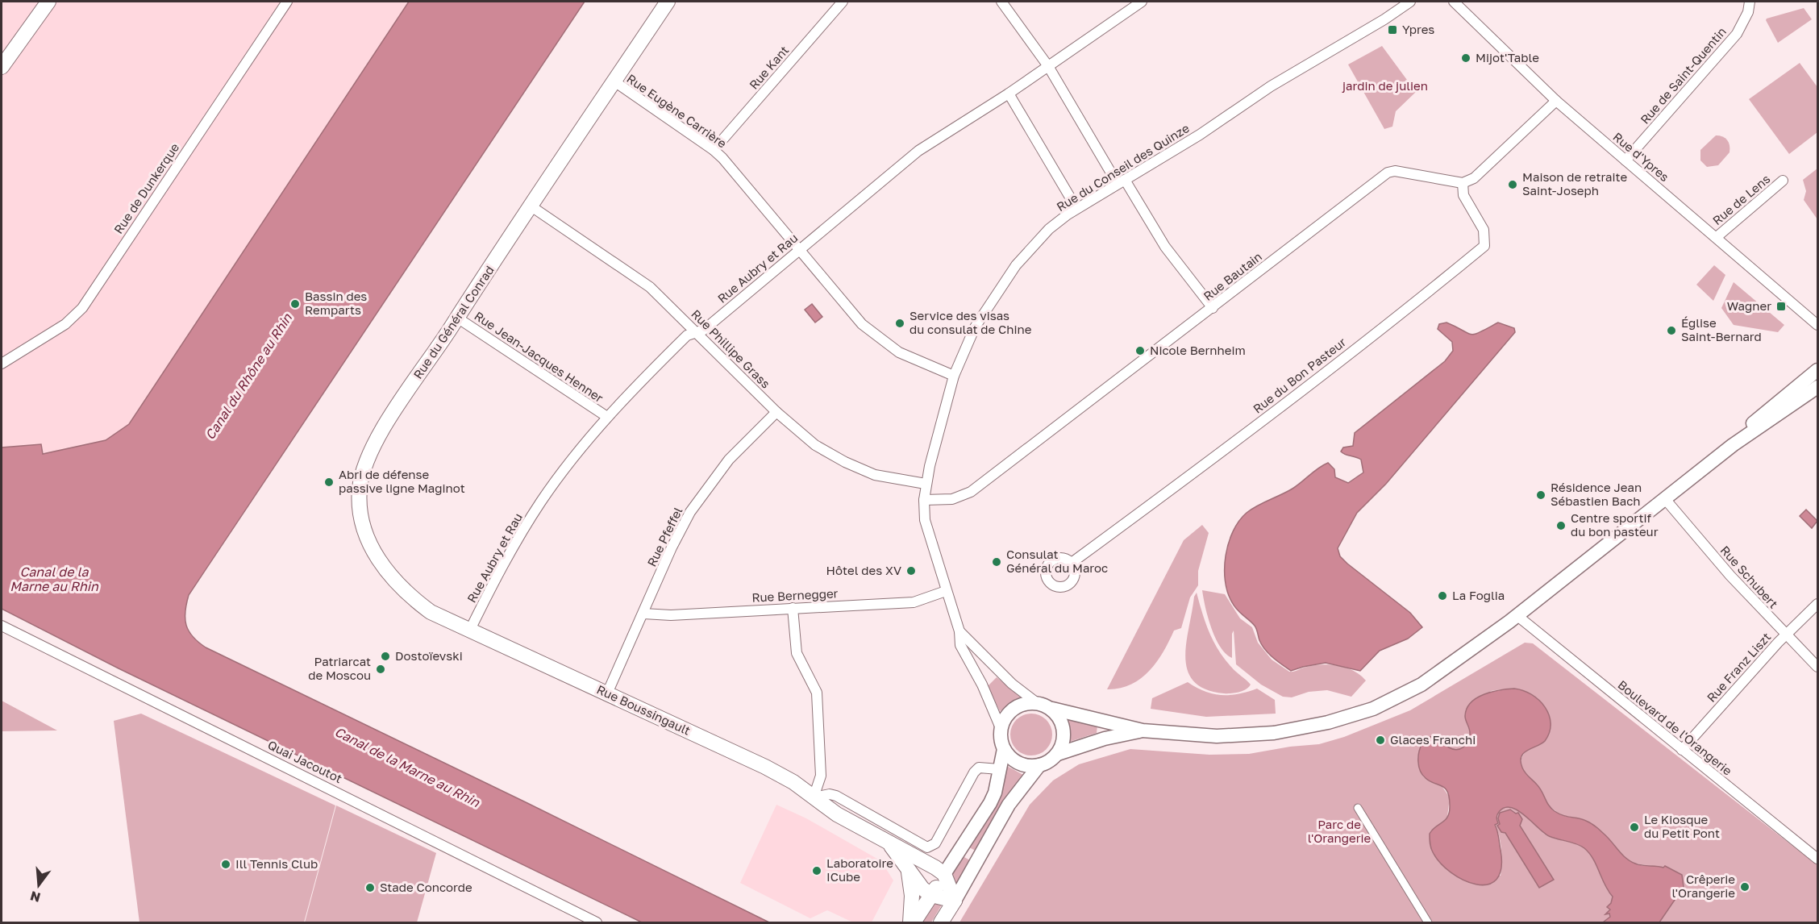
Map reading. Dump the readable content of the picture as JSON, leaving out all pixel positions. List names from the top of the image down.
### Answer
{
  "streets": {
    "main road": ["Rue du Général Conrad", "Rue Boussingault"],
    "street": [
      "Rue Kant",
      "Rue de Saint-Quentin",
      "Rue Eugène Carrière",
      "Rue d'Ypres",
      "Rue du Conseil des Quinze",
      "Rue de Dunkerque",
      "Rue de Lens",
      "Rue Aubry et Rau",
      "Rue Bautain",
      "Rue Phillipe Grass",
      "Rue Jean-Jacques Henner",
      "Rue du Bon Pasteur",
      "Rue Pfeffel",
      "Rue Schubert",
      "Rue Bernegger",
      "Rue Franz Liszt",
      "Boulevard de l'Orangerie",
      "Quai Jacoutot"
    ]
  },
  "crossings": [
    ["Rue Kant", "Rue Eugène Carrière"],
    ["Rue de Saint-Quentin", "Rue d'Ypres"],
    ["Rue Eugène Carrière", "Rue du Conseil des Quinze"],
    ["Rue Eugène Carrière", "Rue Aubry et Rau"],
    ["Rue Eugène Carrière", "Rue du Général Conrad"],
    ["Rue d'Ypres", "Rue de Lens"],
    ["Rue du Conseil des Quinze", "Rue Bautain"],
    ["Rue du Conseil des Quinze", "Rue Phillipe Grass"],
    ["Rue du Conseil des Quinze", "Rue Bernegger"],
    ["Rue Aubry et Rau", "Rue du Général Conrad"],
    ["Rue Aubry et Rau", "Rue Phillipe Grass"],
    ["Rue Aubry et Rau", "Rue Jean-Jacques Henner"],
    ["Rue Aubry et Rau", "Rue Boussingault"],
    ["Rue Bautain", "Rue du Bon Pasteur"],
    ["Rue du Général Conrad", "Rue Phillipe Grass"],
    ["Rue du Général Conrad", "Rue Jean-Jacques Henner"],
    ["Rue du Général Conrad", "Rue Boussingault"],
    ["Rue Phillipe Grass", "Rue Pfeffel"],
    ["Rue Pfeffel", "Rue Bernegger"],
    ["Rue Pfeffel", "Rue Boussingault"],
    ["Rue Schubert", "Rue Franz Liszt"],
    ["Rue Franz Liszt", "Boulevard de l'Orangerie"]
  ],
  "water": ["Canal du Rhône au Rhin", "Canal de la Marne au Rhin"],
  "parks": ["jardin de julien", "Parc de l'Orangerie"],
  "places": {
    "transit": ["Ypres", "Wagner"],
    "other": [
      "Mijot'Table",
      "Maison de retraite Saint-Joseph",
      "Bassin des Remparts",
      "Service des visas du consulat de Chine",
      "Église Saint-Bernard",
      "Nicole Bernheim",
      "Abri de défense passive ligne Maginot",
      "Résidence Jean Sébastien Bach",
      "Centre sportif du bon pasteur",
      "Consulat Général du Maroc",
      "Hôtel des XV",
      "La Foglia",
      "Dostoïevski",
      "Patriarcat de Moscou",
      "Glaces Franchi",
      "Le Kiosque du Petit Pont",
      "Ill Tennis Club",
      "Laboratoire ICube",
      "Crêperie l'Orangerie",
      "Stade Concorde"
    ]
  },
  "north": "bottom"
}
